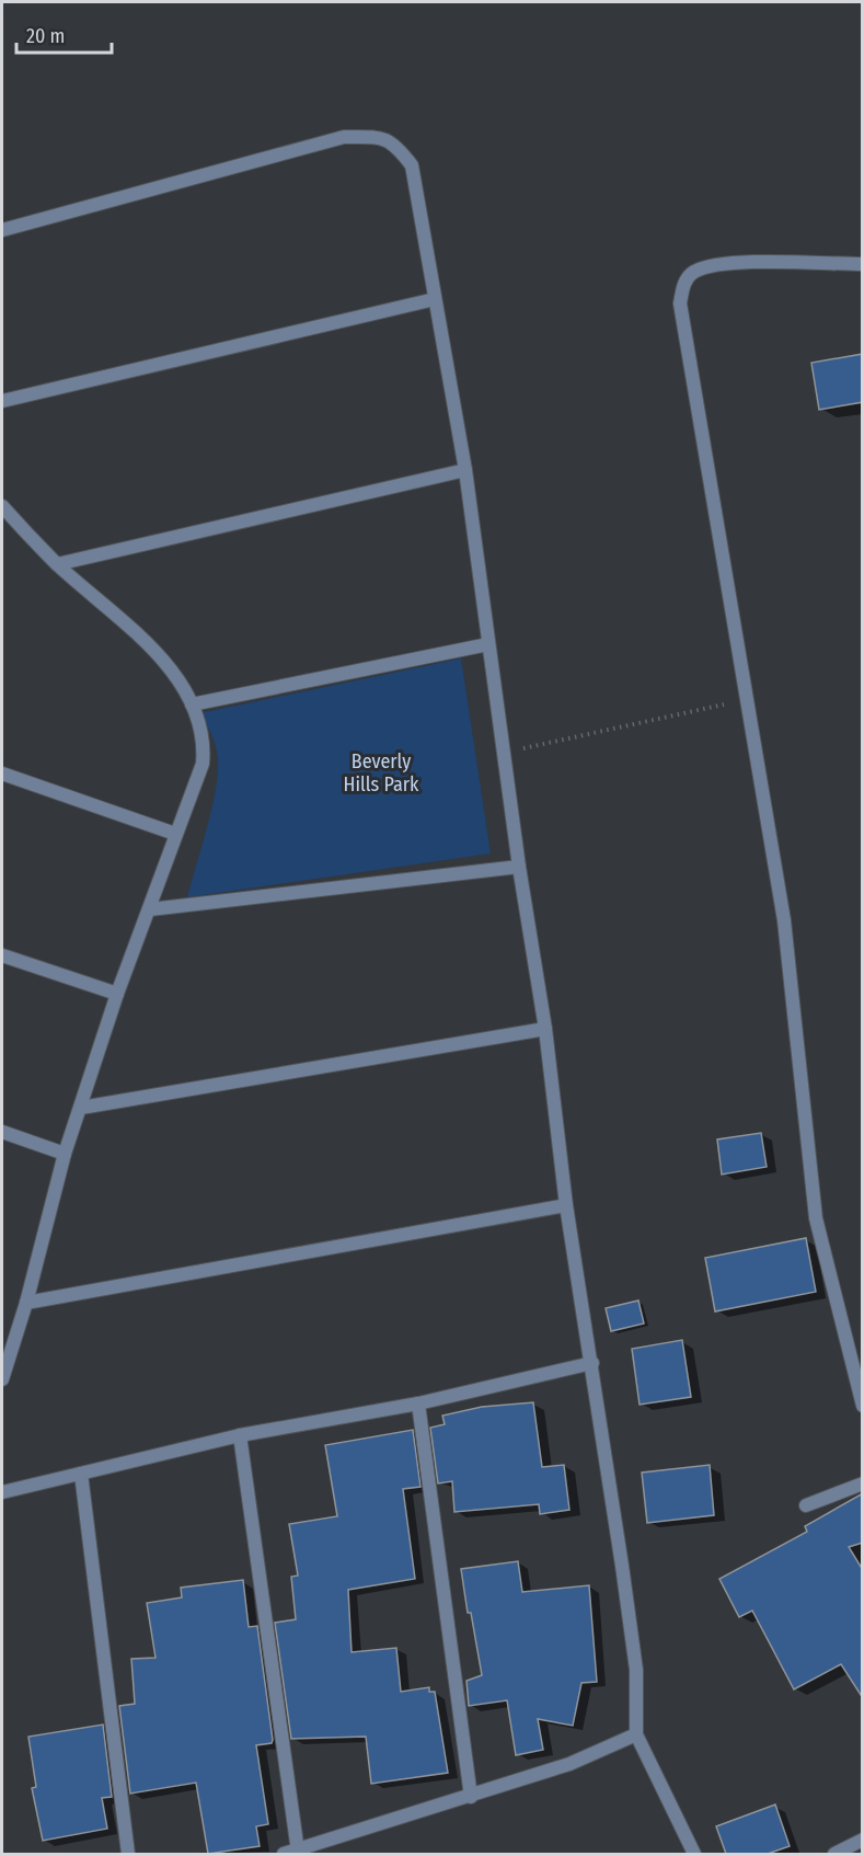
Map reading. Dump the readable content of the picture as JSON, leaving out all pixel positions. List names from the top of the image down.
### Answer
{
  "parks": ["Beverly Hills Park"],
  "scale_bar": "20 m"
}
